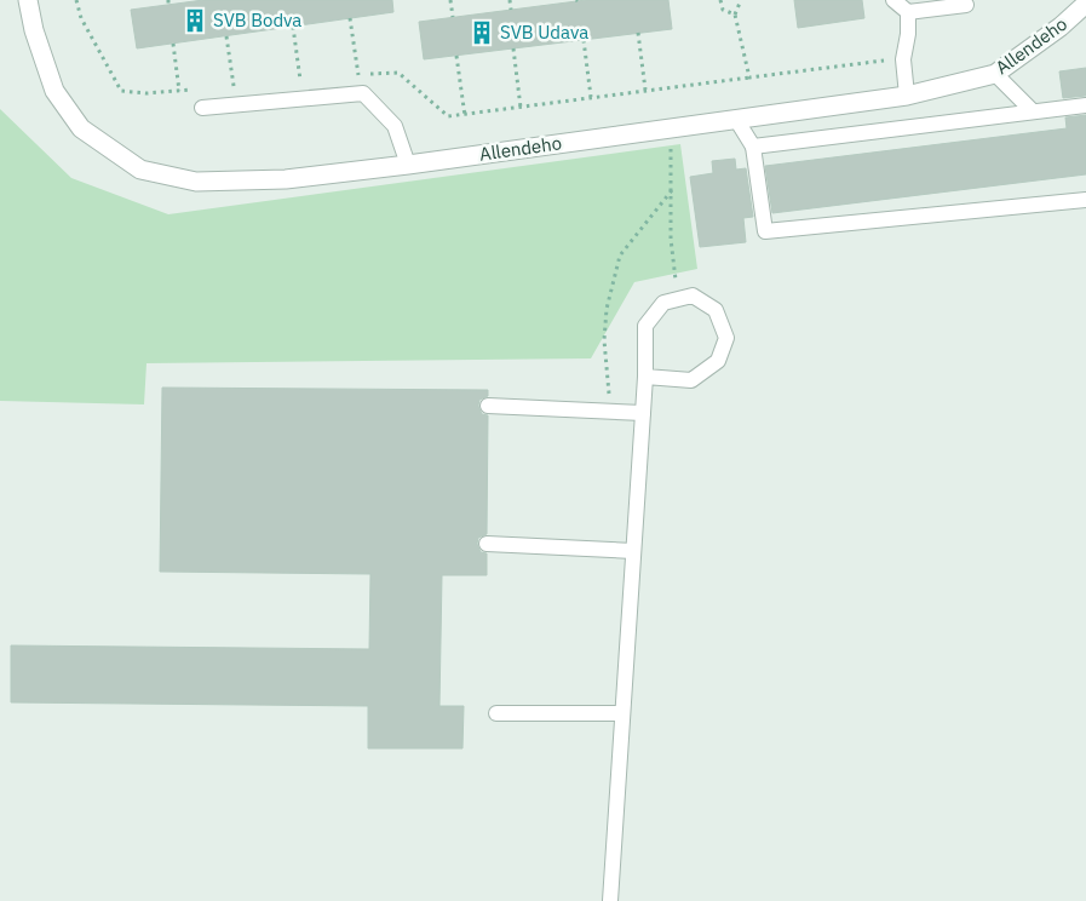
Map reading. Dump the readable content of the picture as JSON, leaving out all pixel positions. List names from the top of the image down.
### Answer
{
  "streets": {
    "street": ["Allendeho"]
  },
  "places": {
    "building": ["SVB Bodva", "SVB Udava"]
  }
}
